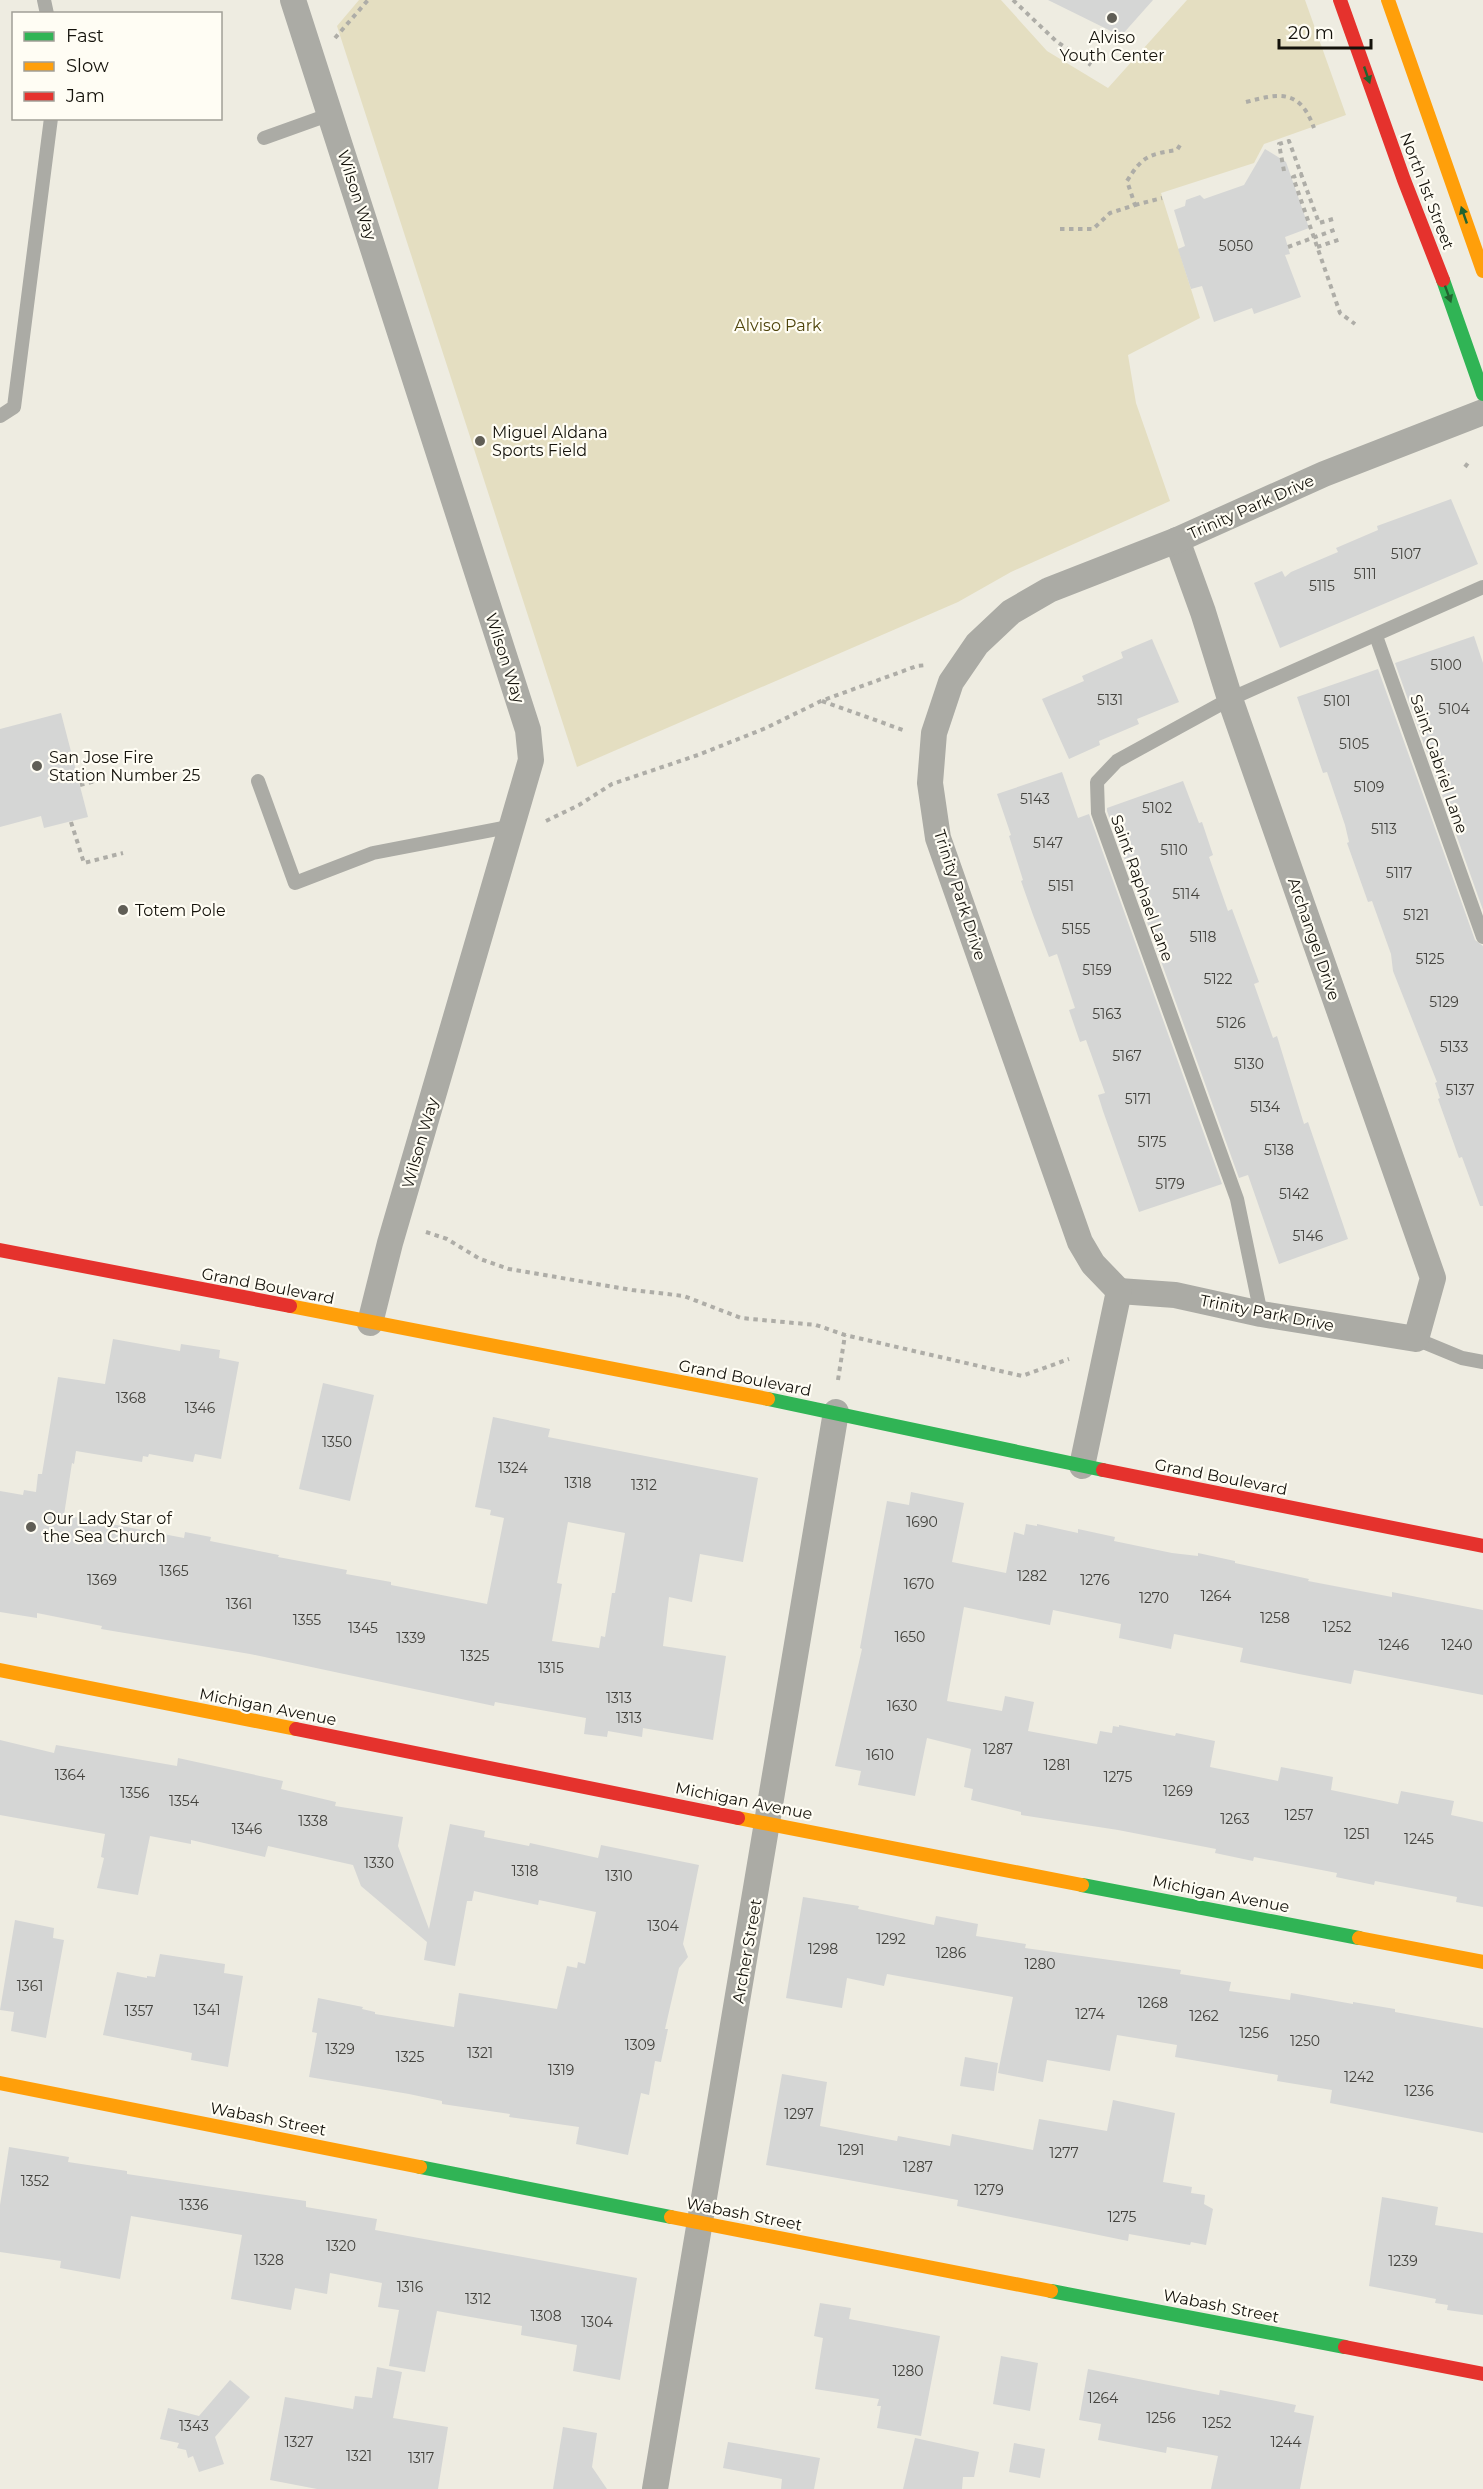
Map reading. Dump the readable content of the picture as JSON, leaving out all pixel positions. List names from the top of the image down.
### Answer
{
  "streets": {
    "street": [
      "North 1st Street",
      "Wilson Way",
      "Trinity Park Drive",
      "Archangel Drive",
      "Grand Boulevard",
      "Michigan Avenue",
      "Archer Street",
      "Wabash Street"
    ],
    "lane": ["Saint Gabriel Lane", "Saint Raphael Lane"]
  },
  "crossings": [
    ["Wilson Way", "Grand Boulevard"],
    ["Trinity Park Drive", "Saint Raphael Lane"],
    ["Trinity Park Drive", "Archangel Drive"],
    ["Saint Gabriel Lane", "Saint Raphael Lane"],
    ["Saint Raphael Lane", "Archangel Drive"],
    ["Grand Boulevard", "Archer Street"],
    ["Michigan Avenue", "Archer Street"],
    ["Archer Street", "Wabash Street"]
  ],
  "parks": ["Alviso Park"],
  "places": [
    "Alviso Youth Center",
    "Miguel Aldana Sports Field",
    "San Jose Fire Station Number 25",
    "Totem Pole",
    "Our Lady Star of the Sea Church"
  ],
  "house_numbers": [
    "5050",
    "5107",
    "5111",
    "5115",
    "5100",
    "5131",
    "5101",
    "5104",
    "5105",
    "5109",
    "5143",
    "5102",
    "5113",
    "5147",
    "5110",
    "5117",
    "5151",
    "5114",
    "5121",
    "5155",
    "5118",
    "5125",
    "5159",
    "5122",
    "5129",
    "5163",
    "5126",
    "5133",
    "5167",
    "5130",
    "5137",
    "5171",
    "5134",
    "5175",
    "5138",
    "5179",
    "5142",
    "5146",
    "1368",
    "1346",
    "1350",
    "1324",
    "1318",
    "1312",
    "1690",
    "1365",
    "1282",
    "1369",
    "1276",
    "1670",
    "1264",
    "1270",
    "1361",
    "1258",
    "1355",
    "1252",
    "1345",
    "1650",
    "1339",
    "1246",
    "1240",
    "1325",
    "1315",
    "1313",
    "1630",
    "1313",
    "1287",
    "1610",
    "1281",
    "1364",
    "1275",
    "1269",
    "1356",
    "1354",
    "1257",
    "1263",
    "1338",
    "1346",
    "1251",
    "1245",
    "1330",
    "1318",
    "1310",
    "1304",
    "1292",
    "1298",
    "1286",
    "1280",
    "1361",
    "1268",
    "1341",
    "1357",
    "1274",
    "1262",
    "1256",
    "1250",
    "1309",
    "1329",
    "1321",
    "1325",
    "1319",
    "1242",
    "1236",
    "1297",
    "1291",
    "1277",
    "1287",
    "1352",
    "1279",
    "1336",
    "1275",
    "1320",
    "1328",
    "1239",
    "1316",
    "1312",
    "1308",
    "1304",
    "1280",
    "1264",
    "1256",
    "1252",
    "1343",
    "1327",
    "1244",
    "1321",
    "1317"
  ],
  "legend": ["Fast", "Slow", "Jam"],
  "scale_bar": "20 m"
}
